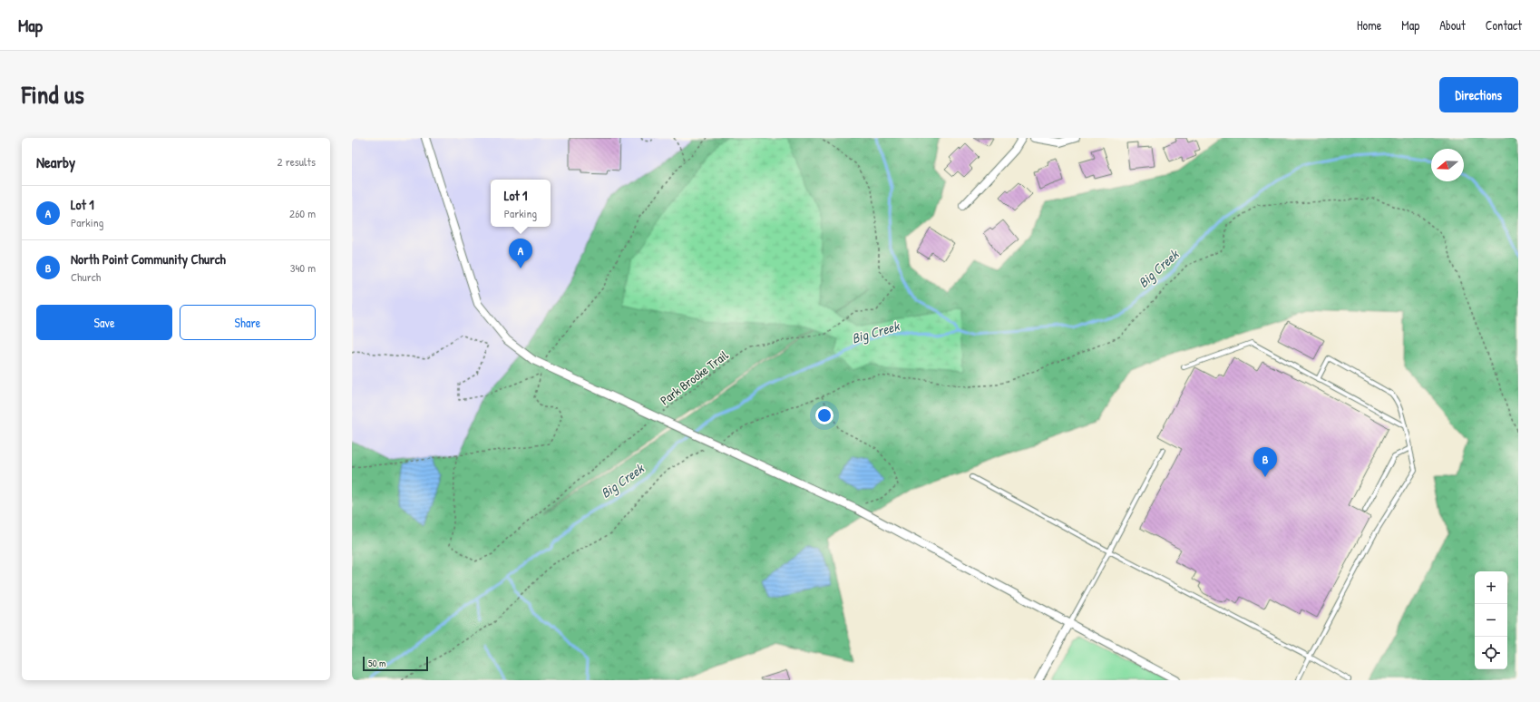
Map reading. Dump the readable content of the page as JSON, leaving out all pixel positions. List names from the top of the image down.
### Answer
{
  "streets": {
    "path": ["Park Brooke Trail"]
  },
  "water": ["Big Creek"],
  "scale_bar": "50 m",
  "north": "left",
  "page": {
    "header": "Map",
    "nav": [
      "Home",
      "Map",
      "About",
      "Contact"
    ],
    "title": "Find us",
    "buttons": [
      "Directions",
      ["Save", "Share"]
    ],
    "heading": ["Nearby", "2 results"],
    "popup": ["Lot 1", "Parking"],
    "list": [
      {
        "mark": "A",
        "name": "Lot 1",
        "note": "Parking",
        "value": "260 m"
      },
      {
        "mark": "B",
        "name": "North Point Community Church",
        "note": "Church",
        "value": "340 m"
      }
    ],
    "pins": ["A", "B"],
    "map_buttons": ["+", "−"],
    "scale": "50 m"
  }
}
